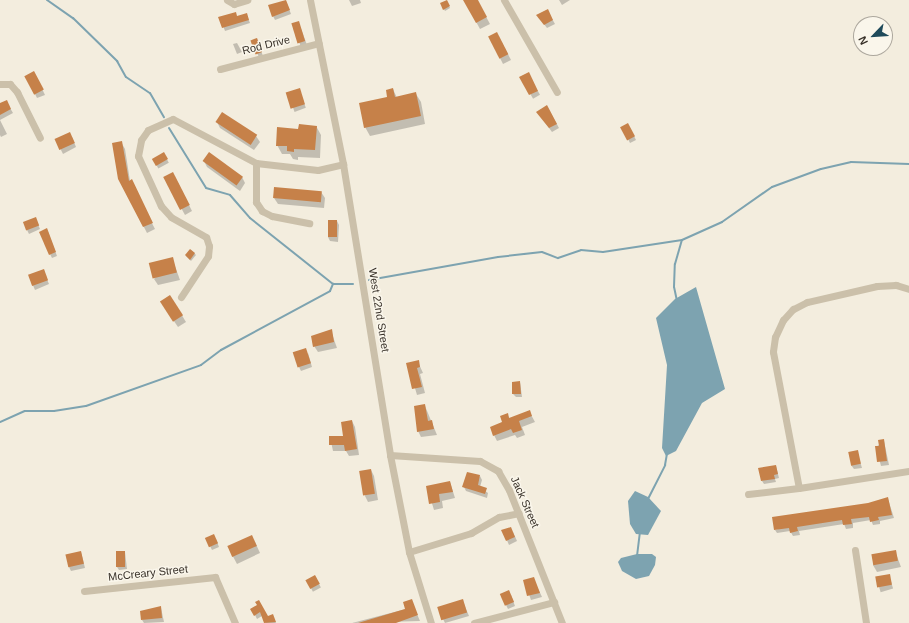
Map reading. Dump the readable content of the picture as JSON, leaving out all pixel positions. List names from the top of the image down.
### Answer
{
  "streets": {
    "street": [
      "Rod Drive",
      "West 22nd Street",
      "Jack Street",
      "McCreary Street"
    ]
  },
  "crossings": [
    ["Rod Drive", "West 22nd Street"],
    ["West 22nd Street", "Jack Street"]
  ],
  "north": "bottom left"
}
